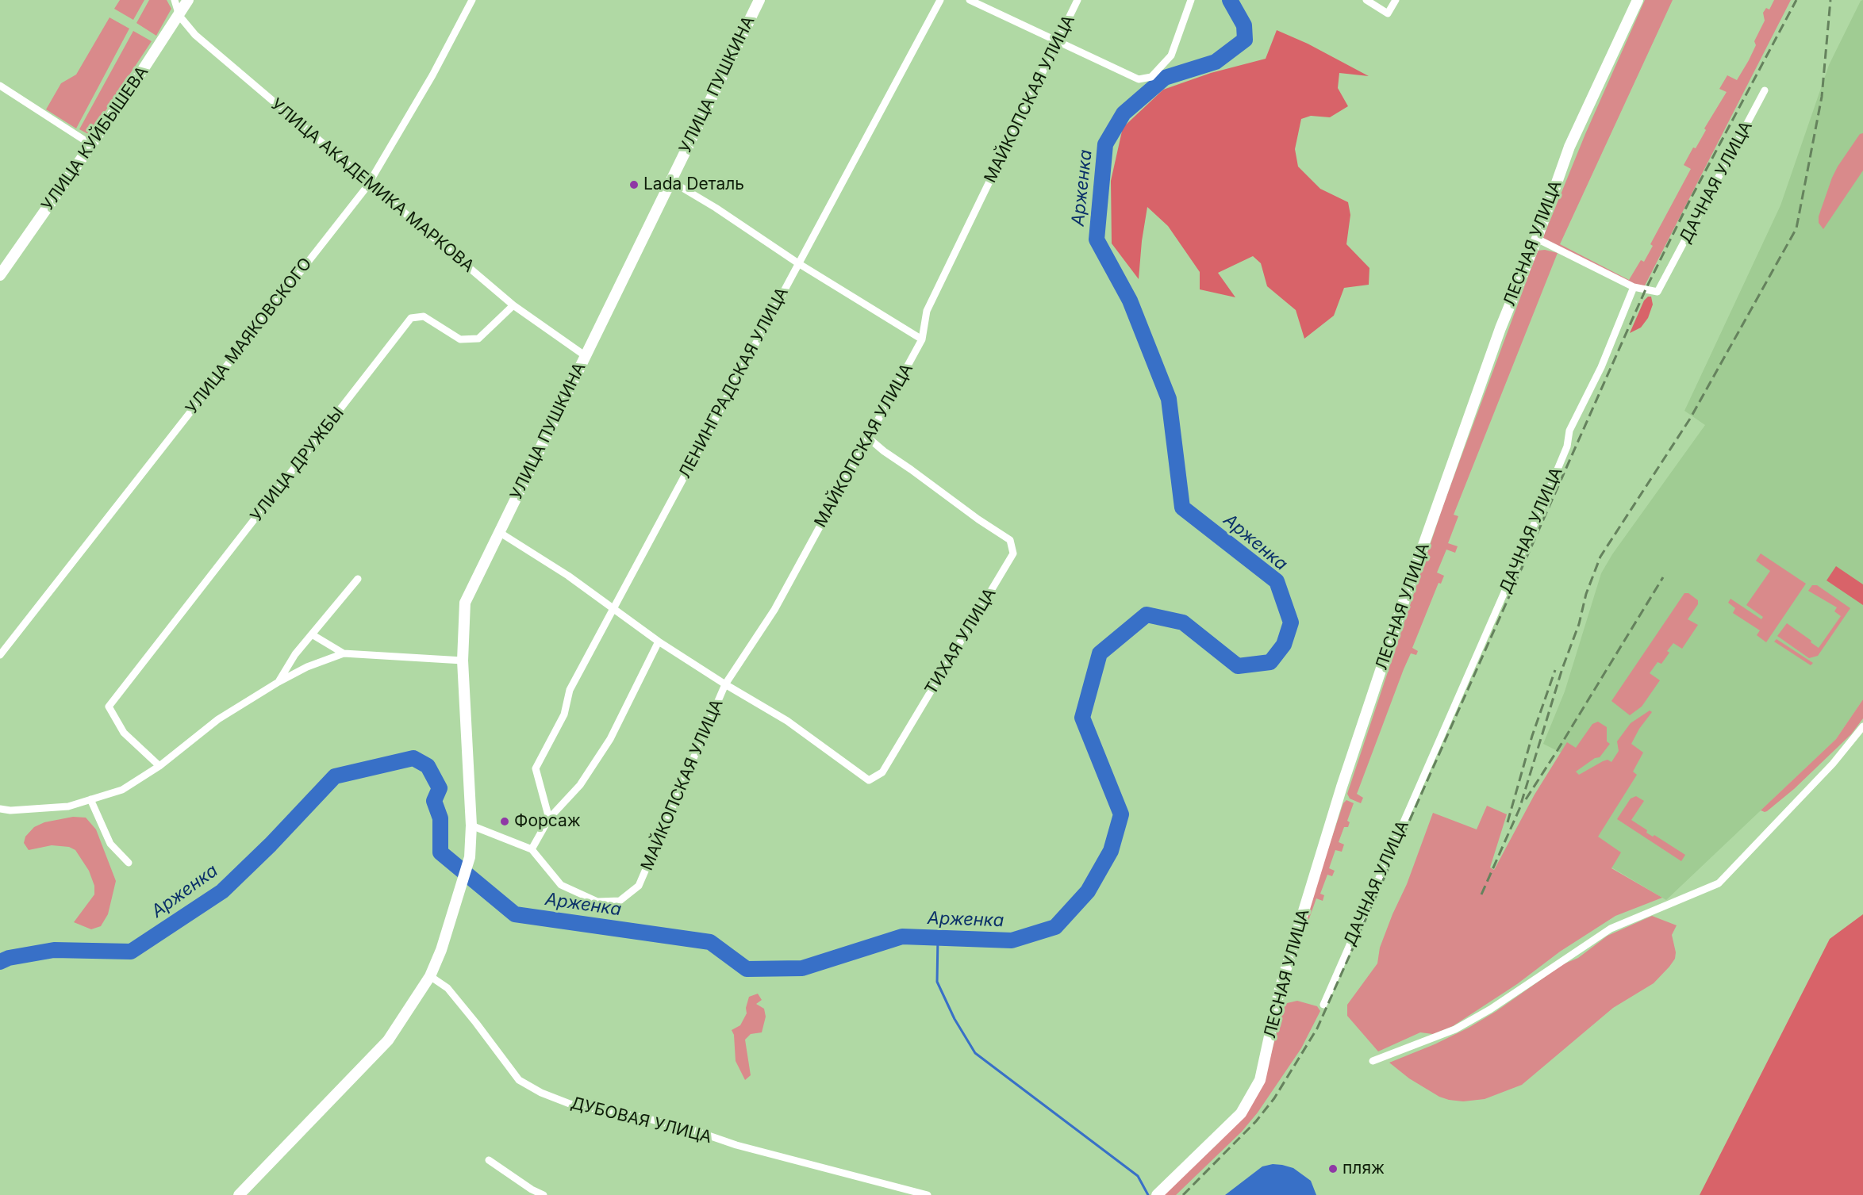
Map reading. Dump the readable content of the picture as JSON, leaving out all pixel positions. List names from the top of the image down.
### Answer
{
  "streets": {
    "street": [
      "УЛИЦА ПУШКИНА",
      "МАЙКОПСКАЯ УЛИЦА",
      "УЛИЦА КУЙБЫШЕВА",
      "ДАЧНАЯ УЛИЦА",
      "УЛИЦА АКАДЕМИКА МАРКОВА",
      "ЛЕСНАЯ УЛИЦА",
      "УЛИЦА МАЯКОВСКОГО",
      "ЛЕНИНГРАДСКАЯ УЛИЦА",
      "УЛИЦА ДРУЖБЫ",
      "ТИХАЯ УЛИЦА",
      "ДУБОВАЯ УЛИЦА"
    ]
  },
  "crossings": [
    ["УЛИЦА ПУШКИНА", "УЛИЦА АКАДЕМИКА МАРКОВА"],
    ["УЛИЦА ПУШКИНА", "ДУБОВАЯ УЛИЦА"],
    ["МАЙКОПСКАЯ УЛИЦА", "ТИХАЯ УЛИЦА"],
    ["УЛИЦА КУЙБЫШЕВА", "УЛИЦА АКАДЕМИКА МАРКОВА"],
    ["УЛИЦА АКАДЕМИКА МАРКОВА", "УЛИЦА МАЯКОВСКОГО"],
    ["УЛИЦА АКАДЕМИКА МАРКОВА", "УЛИЦА ДРУЖБЫ"]
  ],
  "water": ["Арженка"],
  "places": ["Lada Dеталь", "Форсаж", "пляж"]
}
